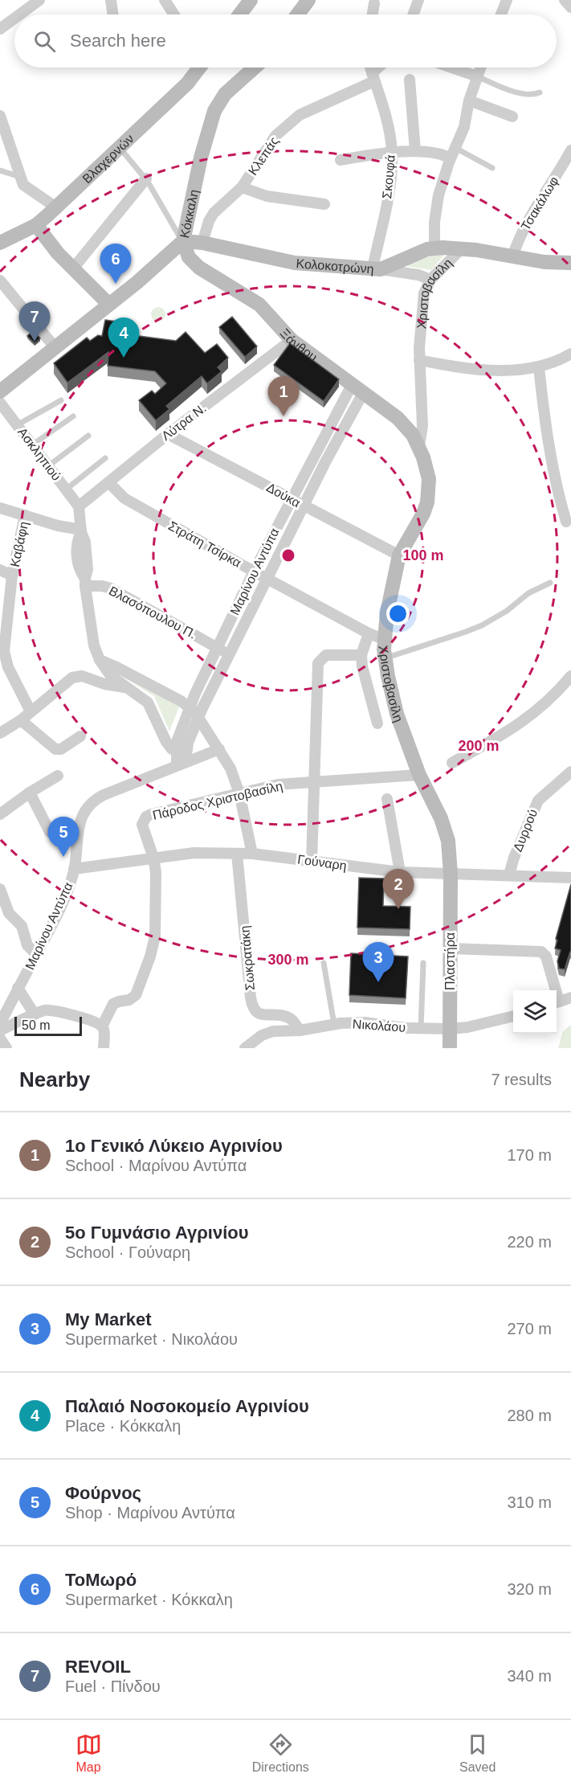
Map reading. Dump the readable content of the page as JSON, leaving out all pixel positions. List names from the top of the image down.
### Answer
{
  "streets": {
    "main road": [
      "Βλαχερνών",
      "Κόκκαλη",
      "Κολοκοτρώνη",
      "Χριστοβασίλη",
      "Ξάνθου",
      "Πλαστήρα"
    ],
    "street": [
      "Κλεπάς",
      "Σκουφά",
      "Τσακάλωφ",
      "Λύτρα Ν.",
      "Ασκληπιού",
      "Δούκα",
      "Καβάφη",
      "Στράτη Τσίρκα",
      "Μαρίνου Αντύπα",
      "Βλασόπουλου Π.",
      "Πάροδος Χριστοβασίλη",
      "Δυρρού",
      "Γούναρη",
      "Σωκρατάκη",
      "Νικολάου"
    ]
  },
  "crossings": [
    ["Κλεπάς", "Σκουφά"],
    ["Κλεπάς", "Κολοκοτρώνη"],
    ["Σκουφά", "Κολοκοτρώνη"],
    ["Τσακάλωφ", "Κολοκοτρώνη"],
    ["Κόκκαλη", "Κολοκοτρώνη"],
    ["Κόκκαλη", "Ξάνθου"],
    ["Κολοκοτρώνη", "Χριστοβασίλη"],
    ["Κολοκοτρώνη", "Ξάνθου"],
    ["Χριστοβασίλη", "Ξάνθου"],
    ["Χριστοβασίλη", "Δούκα"],
    ["Χριστοβασίλη", "Στράτη Τσίρκα"],
    ["Χριστοβασίλη", "Πάροδος Χριστοβασίλη"],
    ["Χριστοβασίλη", "Γούναρη"],
    ["Χριστοβασίλη", "Πλαστήρα"],
    ["Ξάνθου", "Λύτρα Ν."],
    ["Ξάνθου", "Μαρίνου Αντύπα"],
    ["Λύτρα Ν.", "Ασκληπιού"],
    ["Λύτρα Ν.", "Δούκα"],
    ["Λύτρα Ν.", "Στράτη Τσίρκα"],
    ["Δούκα", "Μαρίνου Αντύπα"],
    ["Στράτη Τσίρκα", "Μαρίνου Αντύπα"],
    ["Μαρίνου Αντύπα", "Βλασόπουλου Π."],
    ["Μαρίνου Αντύπα", "Γούναρη"],
    ["Πάροδος Χριστοβασίλη", "Γούναρη"],
    ["Δυρρού", "Γούναρη"],
    ["Γούναρη", "Σωκρατάκη"],
    ["Γούναρη", "Πλαστήρα"],
    ["Σωκρατάκη", "Νικολάου"],
    ["Πλαστήρα", "Νικολάου"]
  ],
  "scale_bar": "50 m",
  "page": {
    "search": "Search here",
    "pins": [
      "6",
      "7",
      "4",
      "1",
      "5",
      "2",
      "3"
    ],
    "scale": "50 m",
    "heading": ["Nearby", "7 results"],
    "list": [
      {
        "mark": "1",
        "name": "1ο Γενικό Λύκειο Αγρινίου",
        "note": "School · Μαρίνου Αντύπα",
        "value": "170 m"
      },
      {
        "mark": "2",
        "name": "5ο Γυμνάσιο Αγρινίου",
        "note": "School · Γούναρη",
        "value": "220 m"
      },
      {
        "mark": "3",
        "name": "My Market",
        "note": "Supermarket · Νικολάου",
        "value": "270 m"
      },
      {
        "mark": "4",
        "name": "Παλαιό Νοσοκομείο Αγρινίου",
        "note": "Place · Κόκκαλη",
        "value": "280 m"
      },
      {
        "mark": "5",
        "name": "Φούρνος",
        "note": "Shop · Μαρίνου Αντύπα",
        "value": "310 m"
      },
      {
        "mark": "6",
        "name": "ΤοΜωρό",
        "note": "Supermarket · Κόκκαλη",
        "value": "320 m"
      },
      {
        "mark": "7",
        "name": "REVOIL",
        "note": "Fuel · Πίνδου",
        "value": "340 m"
      }
    ],
    "nav": ["Map", "Directions", "Saved"]
  },
  "rings": ["100 m", "200 m", "300 m"]
}
